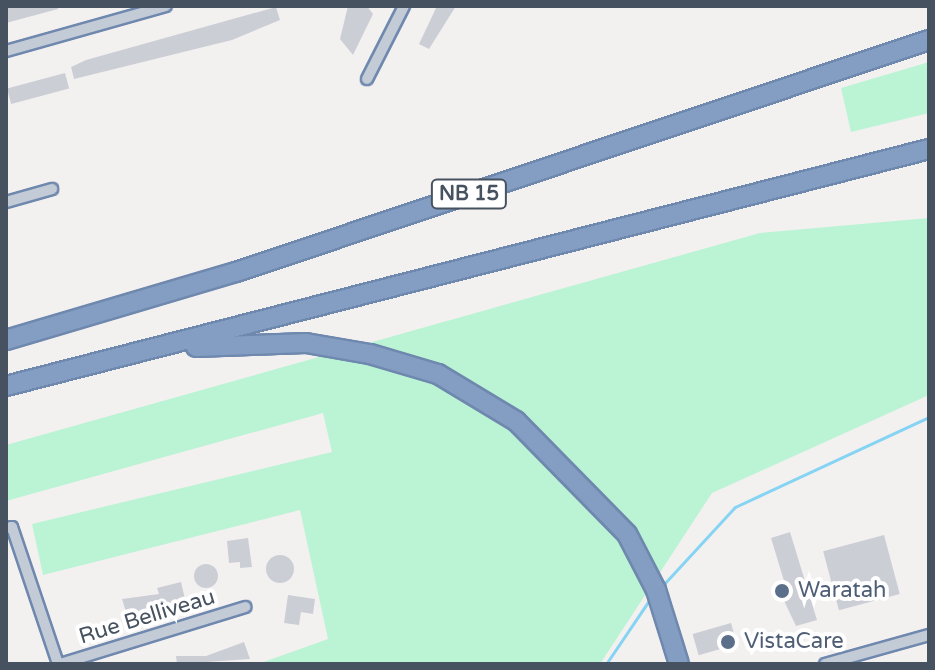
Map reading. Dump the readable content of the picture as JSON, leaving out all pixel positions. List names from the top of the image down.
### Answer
{
  "streets": {
    "highway": ["NB 15"],
    "street": ["Rue Belliveau"]
  },
  "places": ["Waratah", "VistaCare"]
}
